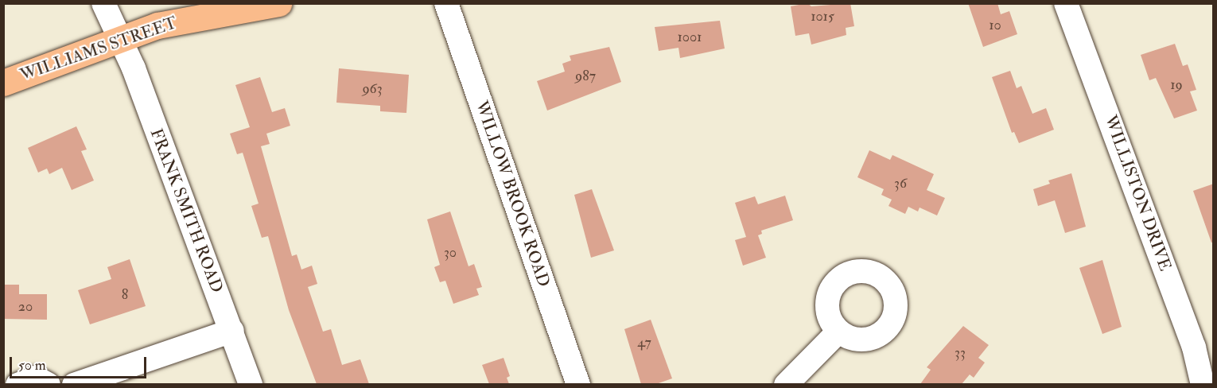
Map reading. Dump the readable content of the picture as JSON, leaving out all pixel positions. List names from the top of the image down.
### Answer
{
  "streets": {
    "main road": ["WILLIAMS STREET"],
    "street": ["WILLISTON DRIVE", "WILLOW BROOK ROAD", "FRANK SMITH ROAD"]
  },
  "crossings": [
    ["WILLIAMS STREET", "FRANK SMITH ROAD"]
  ],
  "house_numbers": [
    "1015",
    "10",
    "1001",
    "987",
    "19",
    "963",
    "36",
    "30",
    "8",
    "20",
    "47",
    "33"
  ],
  "scale_bar": "50 m"
}
